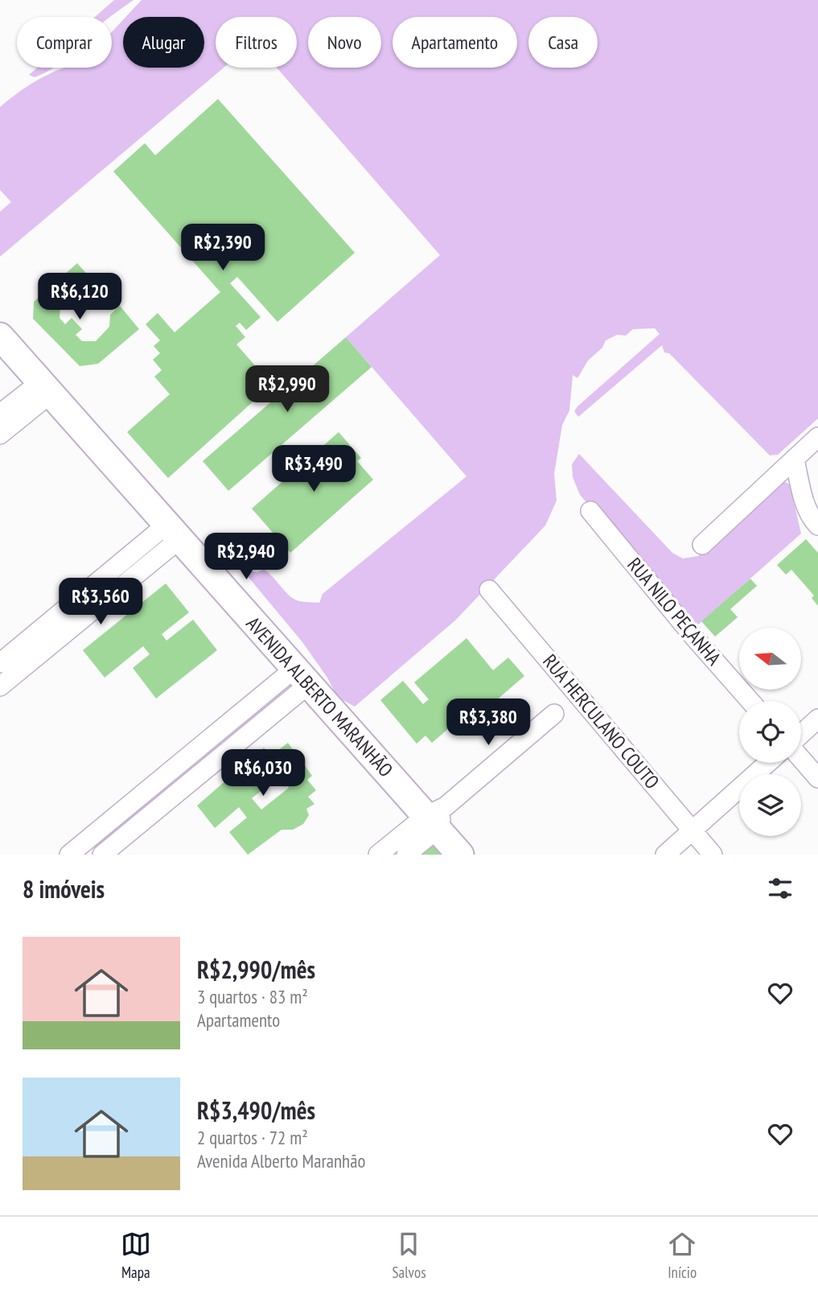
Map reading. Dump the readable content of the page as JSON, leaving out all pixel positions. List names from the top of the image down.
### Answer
{
  "streets": {
    "street": ["RUA NILO PEÇANHA", "AVENIDA ALBERTO MARANHÃO", "RUA HERCULANO COUTO"]
  },
  "north": "left",
  "page": {
    "chip": [
      "Comprar",
      "Alugar",
      "Filtros",
      "Novo",
      "Apartamento",
      "Casa"
    ],
    "price": [
      "R$2,390",
      "R$6,120",
      "R$2,990",
      "R$3,490",
      "R$2,940",
      "R$3,560",
      "R$3,380",
      "R$6,030"
    ],
    "heading": "8 imóveis",
    "list": [
      {
        "name": "R$2,990/mês",
        "note": "3 quartos · 83 m² · Apartamento"
      },
      {
        "name": "R$3,490/mês",
        "note": "2 quartos · 72 m² · Avenida Alberto Maranhão"
      }
    ],
    "tabs": ["Mapa", "Salvos", "Início"]
  }
}
